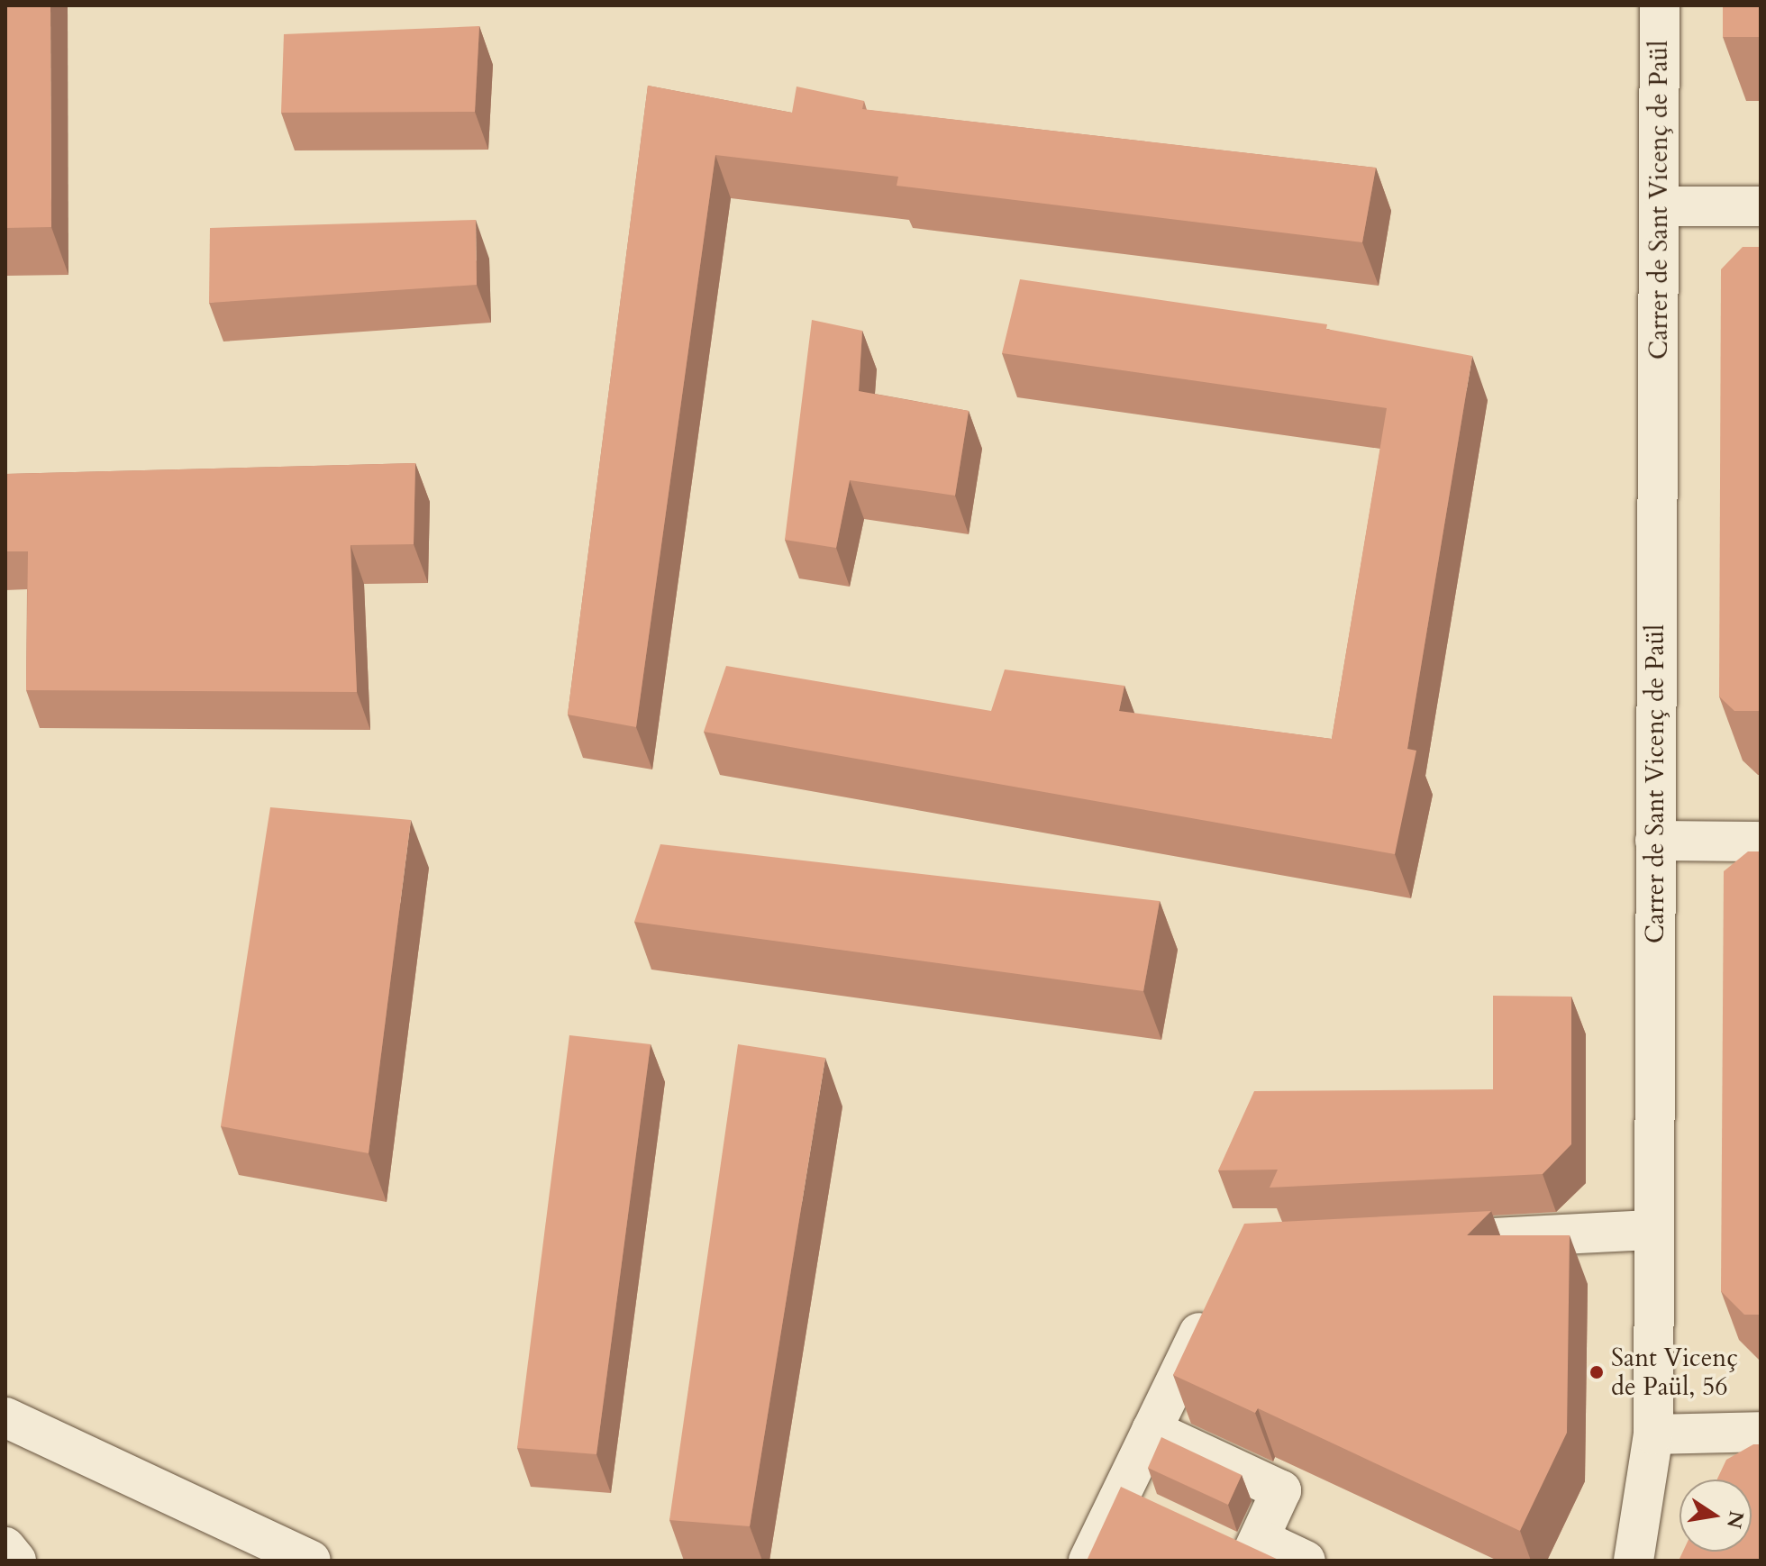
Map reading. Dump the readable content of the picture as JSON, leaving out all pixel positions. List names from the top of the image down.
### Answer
{
  "streets": {
    "street": ["Carrer de Sant Vicenç de Paül"]
  },
  "places": ["Sant Vicenç de Paül, 56"],
  "north": "right"
}
